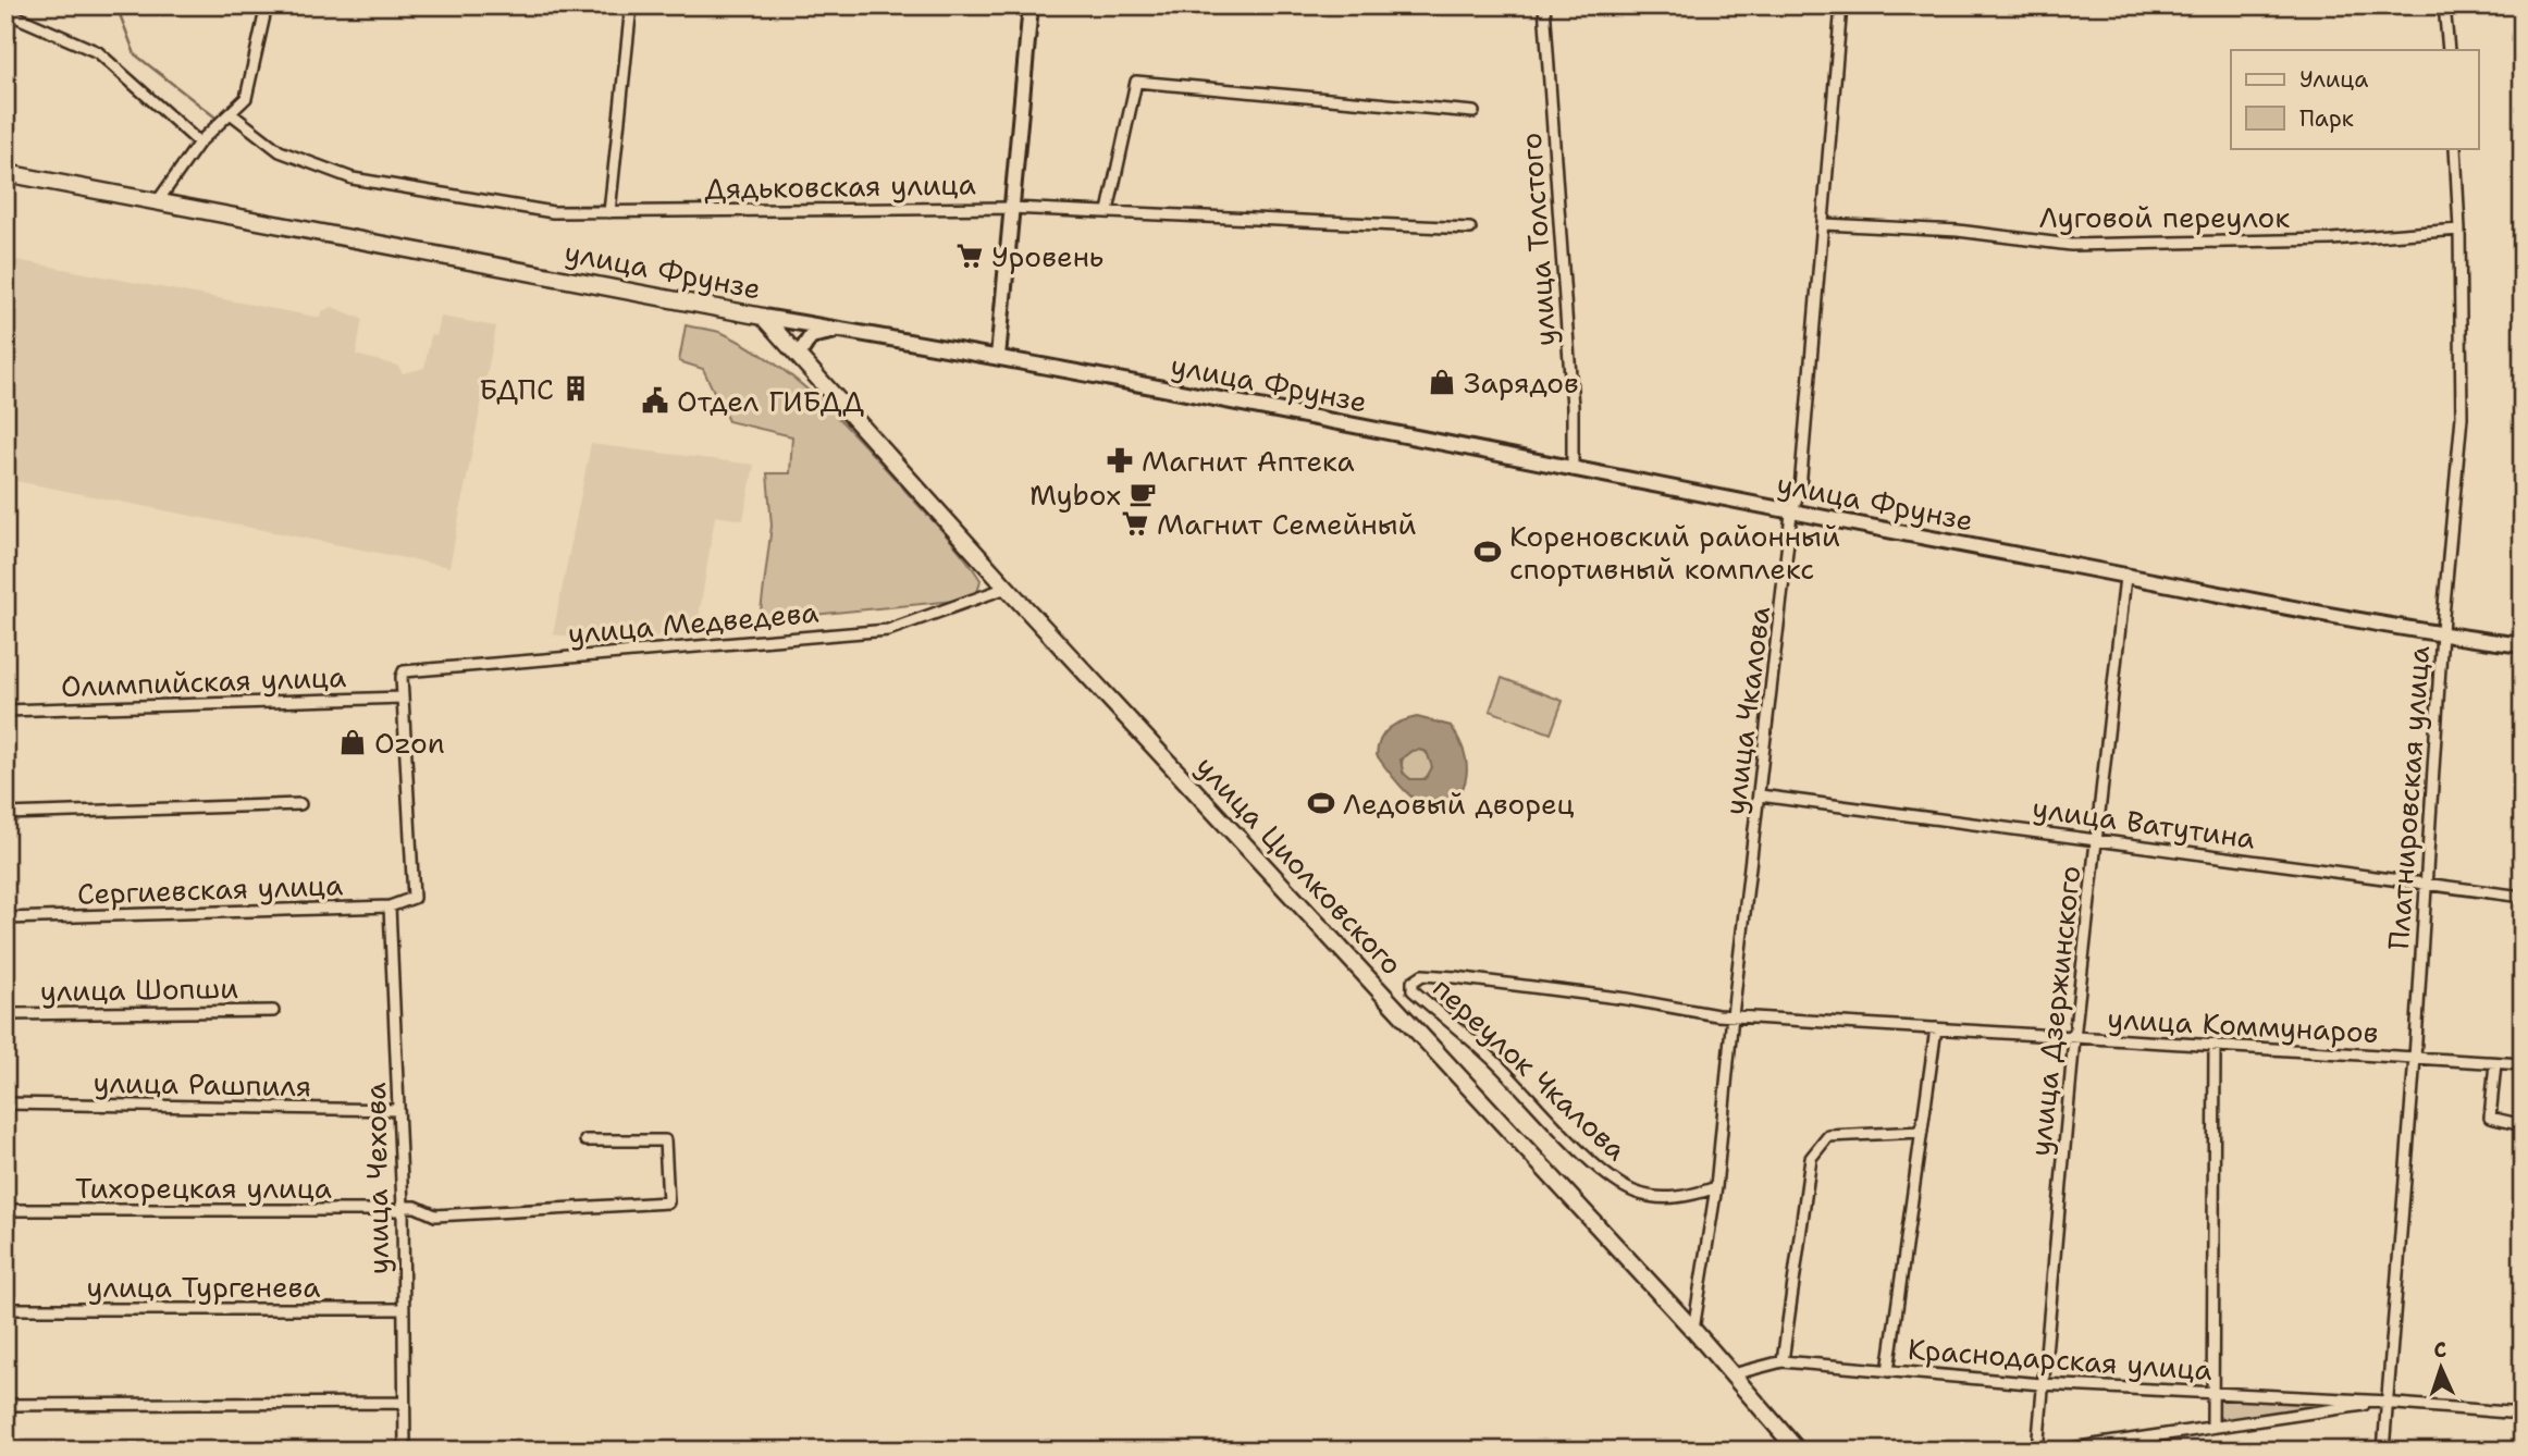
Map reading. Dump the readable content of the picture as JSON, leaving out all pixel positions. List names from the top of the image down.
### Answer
{
  "streets": {
    "main road": ["улица Фрунзе", "улица Циолковского"],
    "street": [
      "Дядьковская улица",
      "Луговой переулок",
      "улица Толстого",
      "улица Медведева",
      "Олимпийская улица",
      "улица Чкалова",
      "Платнировская улица",
      "улица Ватутина",
      "Сергиевская улица",
      "улица Шопши",
      "улица Дзержинского",
      "улица Коммунаров",
      "переулок Чкалова",
      "улица Рашпиля",
      "улица Чехова",
      "Тихорецкая улица",
      "улица Тургенева",
      "Краснодарская улица"
    ]
  },
  "crossings": [
    ["Луговой переулок", "улица Чкалова"],
    ["Луговой переулок", "Платнировская улица"],
    ["улица Толстого", "улица Фрунзе"],
    ["улица Фрунзе", "улица Чкалова"],
    ["улица Фрунзе", "Платнировская улица"],
    ["улица Фрунзе", "улица Циолковского"],
    ["улица Фрунзе", "улица Дзержинского"],
    ["улица Медведева", "Олимпийская улица"],
    ["улица Медведева", "улица Циолковского"],
    ["улица Медведева", "Сергиевская улица"],
    ["Олимпийская улица", "Сергиевская улица"],
    ["улица Чкалова", "улица Ватутина"],
    ["улица Чкалова", "улица Циолковского"],
    ["улица Чкалова", "улица Коммунаров"],
    ["улица Чкалова", "переулок Чкалова"],
    ["Платнировская улица", "улица Ватутина"],
    ["Платнировская улица", "улица Коммунаров"],
    ["Платнировская улица", "Краснодарская улица"],
    ["улица Ватутина", "улица Дзержинского"],
    ["улица Циолковского", "Краснодарская улица"],
    ["Сергиевская улица", "улица Чехова"],
    ["улица Дзержинского", "улица Коммунаров"],
    ["улица Дзержинского", "Краснодарская улица"],
    ["улица Коммунаров", "переулок Чкалова"],
    ["улица Рашпиля", "улица Чехова"],
    ["улица Чехова", "Тихорецкая улица"],
    ["улица Чехова", "улица Тургенева"]
  ],
  "places": {
    "supermarket": ["Уровень", "Магнит Семейный"],
    "shop": ["Зарядов", "Ozon"],
    "building": ["БДПС"],
    "public building": ["Отдел ГИБДД"],
    "pharmacy": ["Магнит Аптека"],
    "cafe": ["Mybox"],
    "sports": ["Кореновский районный спортивный комплекс", "Ледовый дворец"]
  },
  "legend": ["Улица", "Парк"],
  "north": "top"
}
